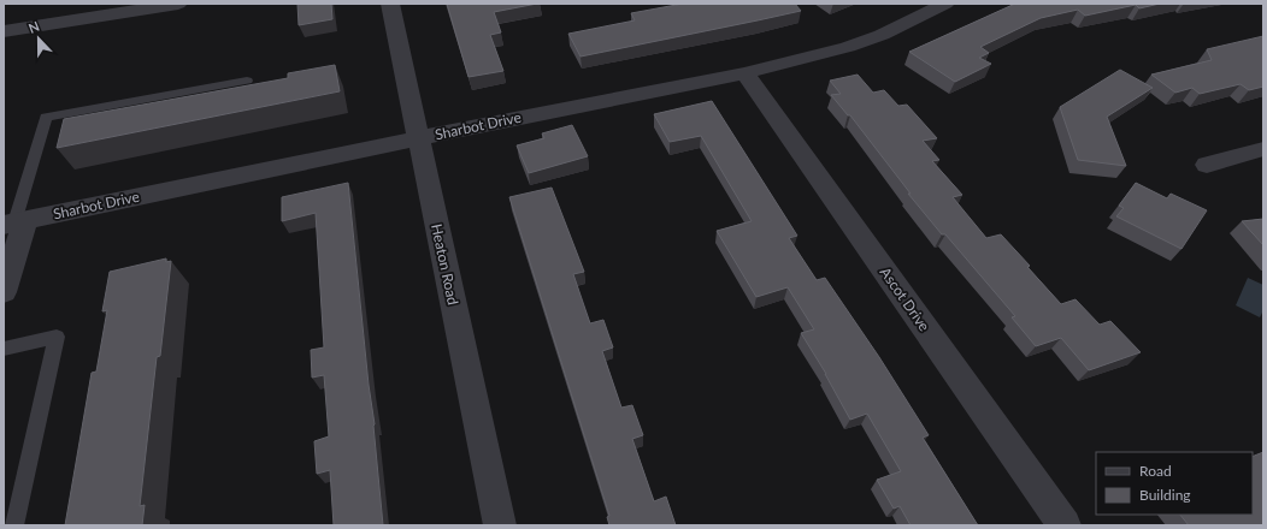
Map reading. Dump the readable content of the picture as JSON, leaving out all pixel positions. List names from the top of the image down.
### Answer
{
  "streets": {
    "street": ["Sharbot Drive", "Heaton Road", "Ascot Drive"]
  },
  "crossings": [
    ["Sharbot Drive", "Heaton Road"],
    ["Sharbot Drive", "Ascot Drive"]
  ],
  "legend": ["Road", "Building"],
  "north": "top"
}
